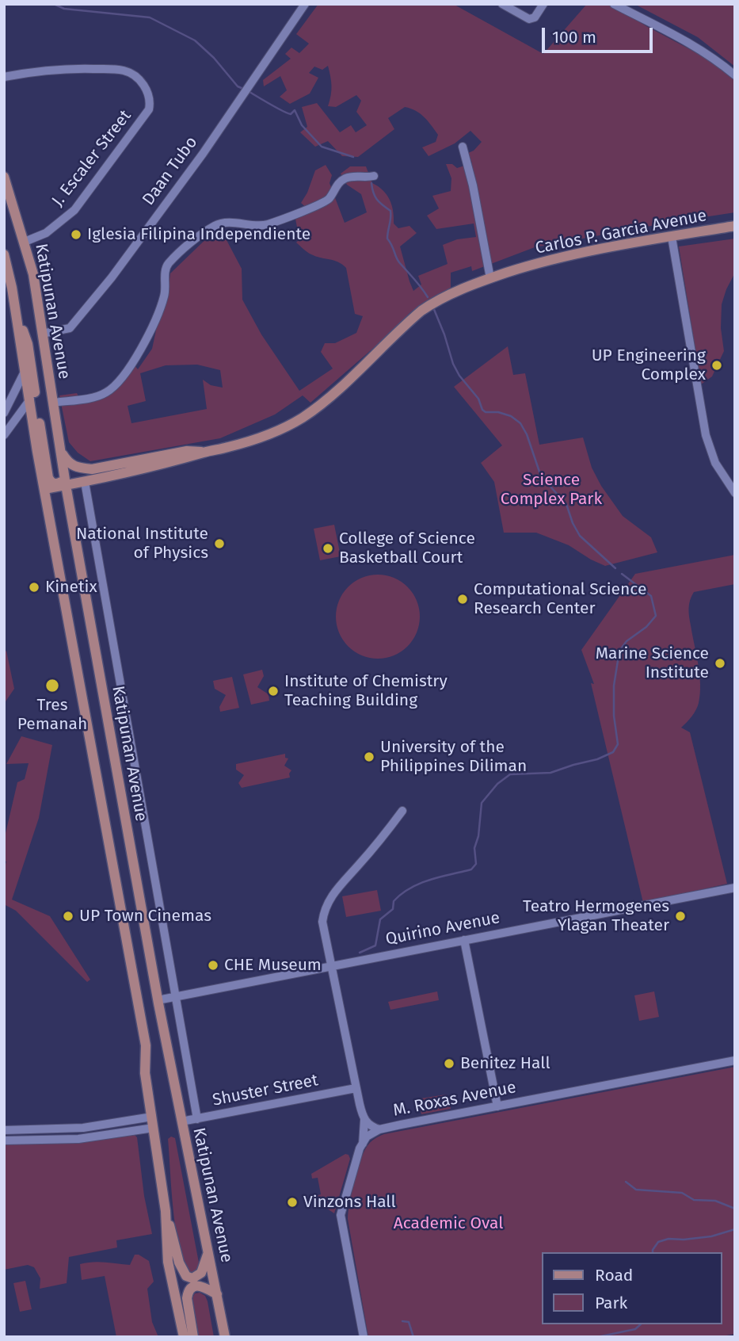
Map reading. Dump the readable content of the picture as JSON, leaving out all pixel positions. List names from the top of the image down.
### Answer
{
  "streets": {
    "main road": ["Carlos P. Garcia Avenue", "Katipunan Avenue"],
    "street": [
      "J. Escaler Street",
      "Daan Tubo",
      "Quirino Avenue",
      "Shuster Street",
      "M. Roxas Avenue"
    ]
  },
  "crossings": [
    ["J. Escaler Street", "Katipunan Avenue"],
    ["Daan Tubo", "Katipunan Avenue"],
    ["Carlos P. Garcia Avenue", "Katipunan Avenue"],
    ["Katipunan Avenue", "Quirino Avenue"],
    ["Katipunan Avenue", "Shuster Street"]
  ],
  "parks": ["Science Complex Park", "Academic Oval"],
  "places": [
    "Iglesia Filipina Independiente",
    "UP Engineering Complex",
    "National Institute of Physics",
    "College of Science Basketball Court",
    "Kinetix",
    "Computational Science Research Center",
    "Marine Science Institute",
    "Tres Pemanah",
    "Institute of Chemistry Teaching Building",
    "University of the Philippines Diliman",
    "UP Town Cinemas",
    "Teatro Hermogenes Ylagan Theater",
    "CHE Museum",
    "Benitez Hall",
    "Vinzons Hall"
  ],
  "legend": ["Road", "Park"],
  "scale_bar": "100 m"
}
